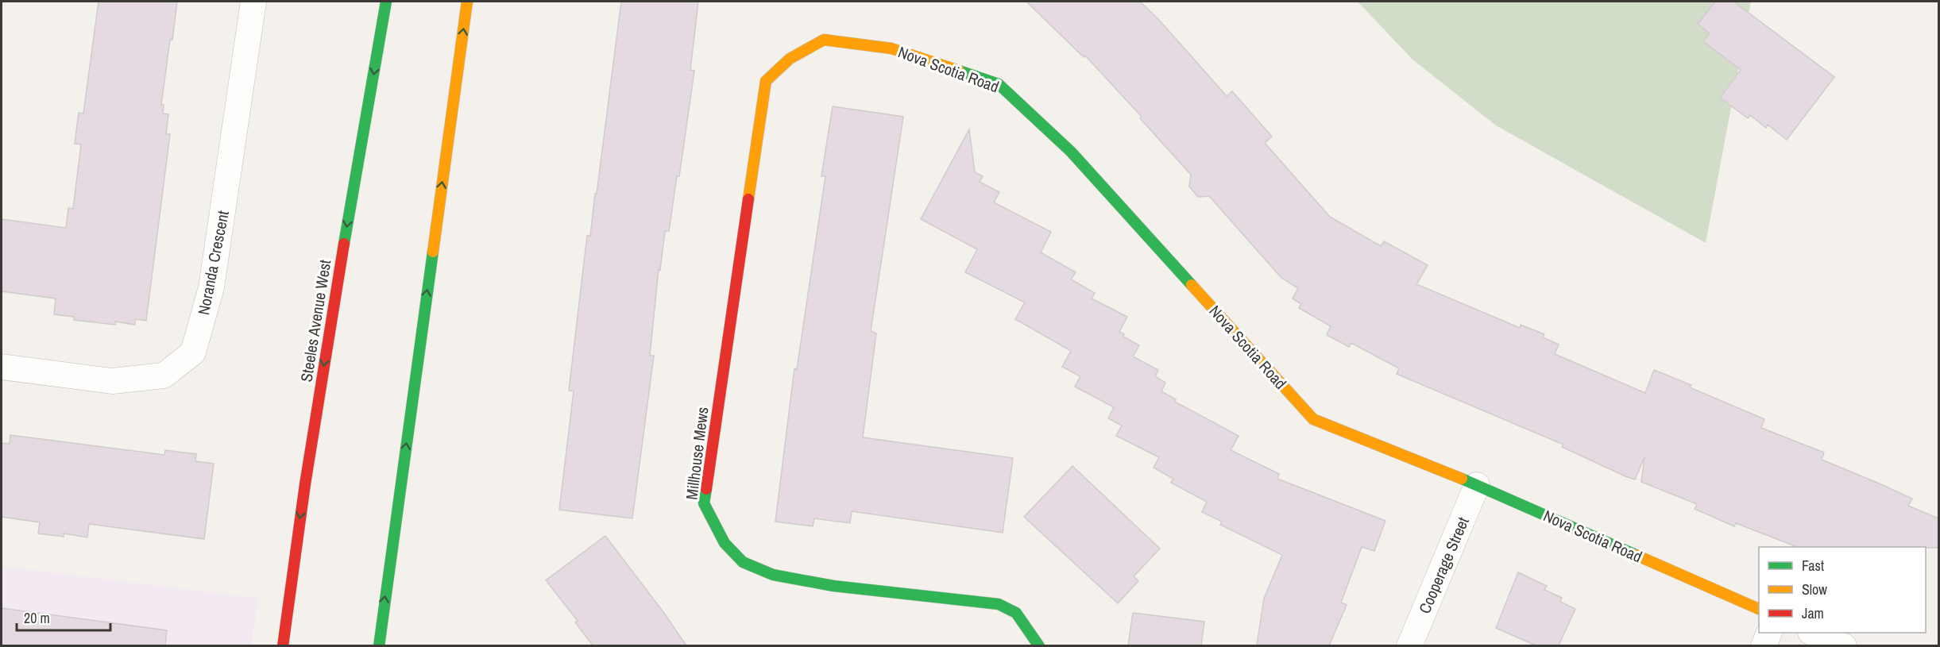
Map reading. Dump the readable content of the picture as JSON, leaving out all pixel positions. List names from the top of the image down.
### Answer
{
  "streets": {
    "street": [
      "Nova Scotia Road",
      "Noranda Crescent",
      "Steeles Avenue West",
      "Millhouse Mews",
      "Cooperage Street"
    ]
  },
  "crossings": [
    ["Nova Scotia Road", "Millhouse Mews"],
    ["Nova Scotia Road", "Cooperage Street"]
  ],
  "legend": ["Fast", "Slow", "Jam"],
  "scale_bar": "20 m"
}
